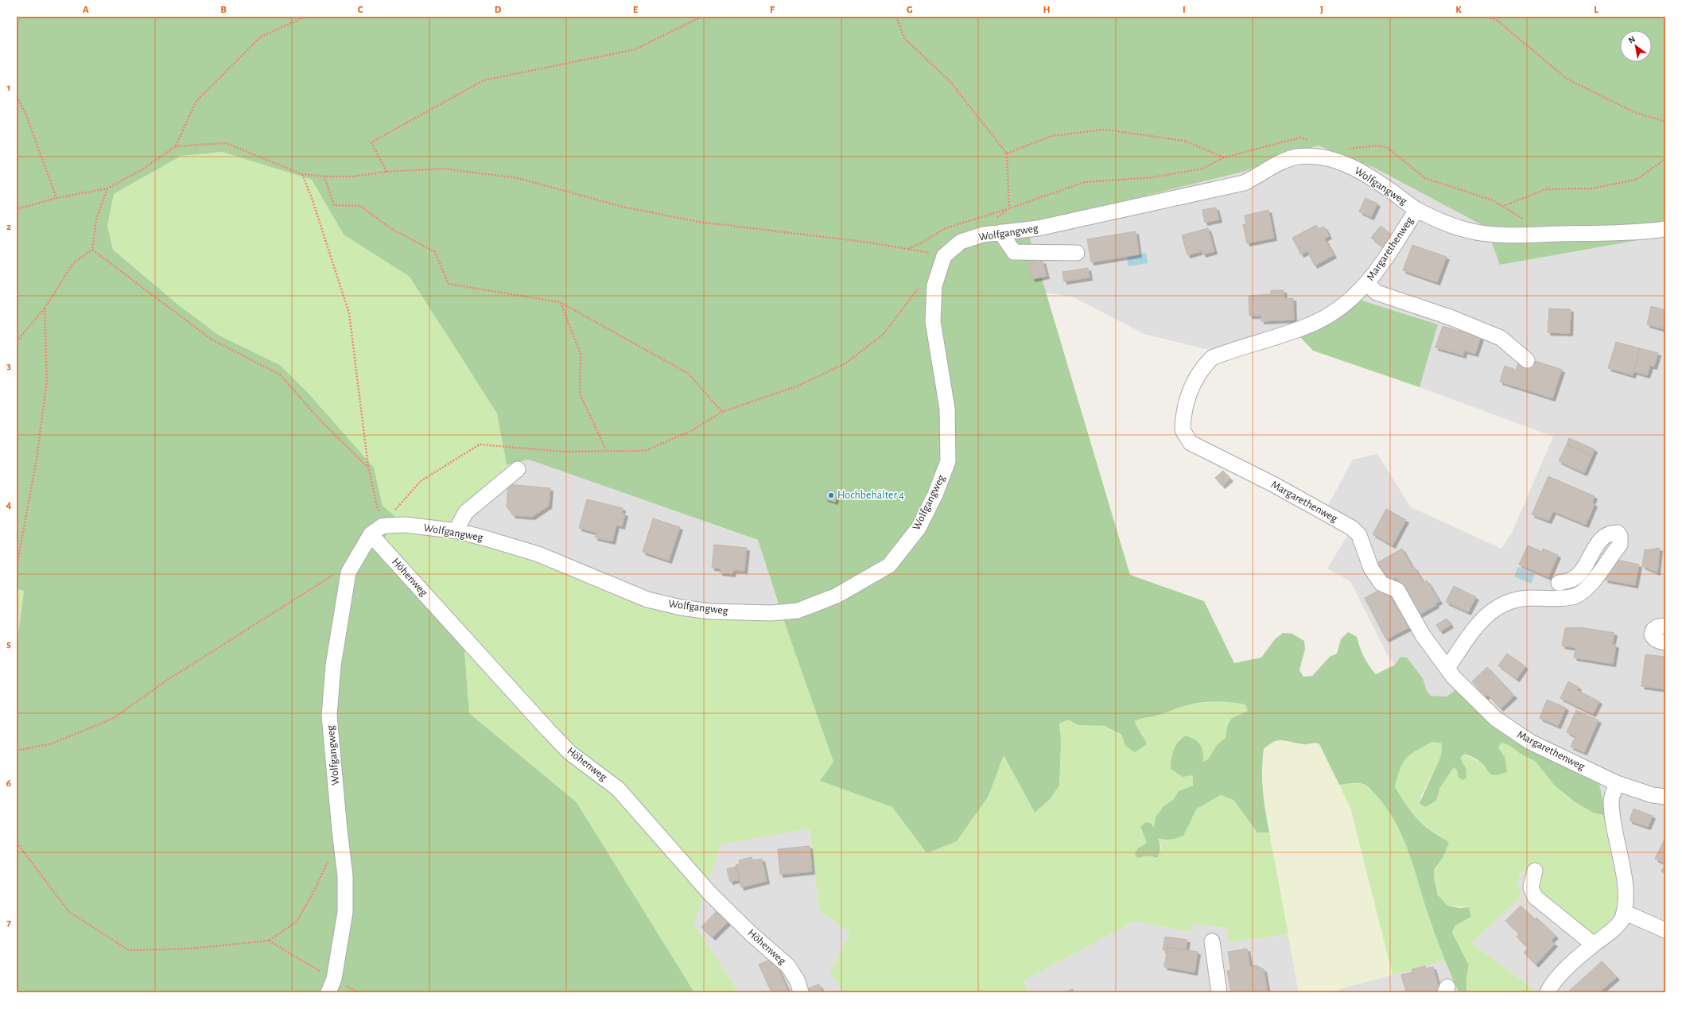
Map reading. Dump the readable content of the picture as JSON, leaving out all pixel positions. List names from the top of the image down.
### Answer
{
  "streets": {
    "street": ["Wolfgangweg", "Margarethenweg", "Höhenweg"]
  },
  "crossings": [
    ["Wolfgangweg", "Margarethenweg"],
    ["Wolfgangweg", "Höhenweg"]
  ],
  "places": ["Hochbehälter 4"],
  "north": "top left",
  "grid": {
    "columns": [
      "A",
      "B",
      "C",
      "D",
      "E",
      "F",
      "G",
      "H",
      "I",
      "J",
      "K",
      "L"
    ],
    "rows": [
      "1",
      "2",
      "3",
      "4",
      "5",
      "6",
      "7"
    ]
  }
}
